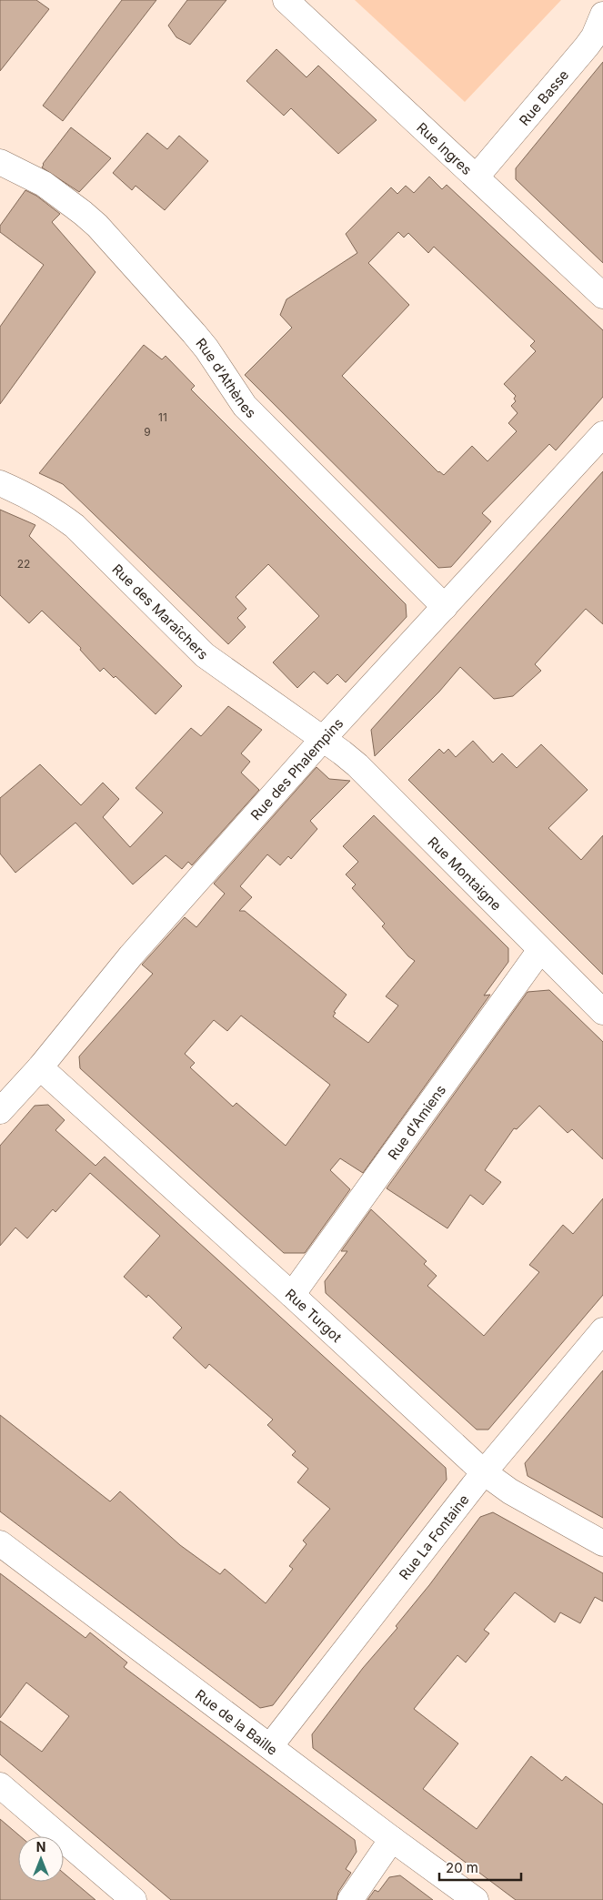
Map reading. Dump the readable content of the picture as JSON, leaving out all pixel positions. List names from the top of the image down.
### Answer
{
  "streets": {
    "street": [
      "Rue Basse",
      "Rue Ingres",
      "Rue d'Athènes",
      "Rue des Maraîchers",
      "Rue des Phalempins",
      "Rue Montaigne",
      "Rue d'Amiens",
      "Rue Turgot",
      "Rue La Fontaine",
      "Rue de la Baille"
    ]
  },
  "crossings": [
    ["Rue Basse", "Rue Ingres"],
    ["Rue d'Athènes", "Rue des Phalempins"],
    ["Rue des Maraîchers", "Rue des Phalempins"],
    ["Rue des Maraîchers", "Rue Montaigne"],
    ["Rue des Phalempins", "Rue Montaigne"],
    ["Rue des Phalempins", "Rue Turgot"],
    ["Rue Montaigne", "Rue d'Amiens"],
    ["Rue d'Amiens", "Rue Turgot"],
    ["Rue Turgot", "Rue La Fontaine"],
    ["Rue La Fontaine", "Rue de la Baille"]
  ],
  "house_numbers": ["11", "9", "22"],
  "scale_bar": "20 m",
  "north": "top"
}
